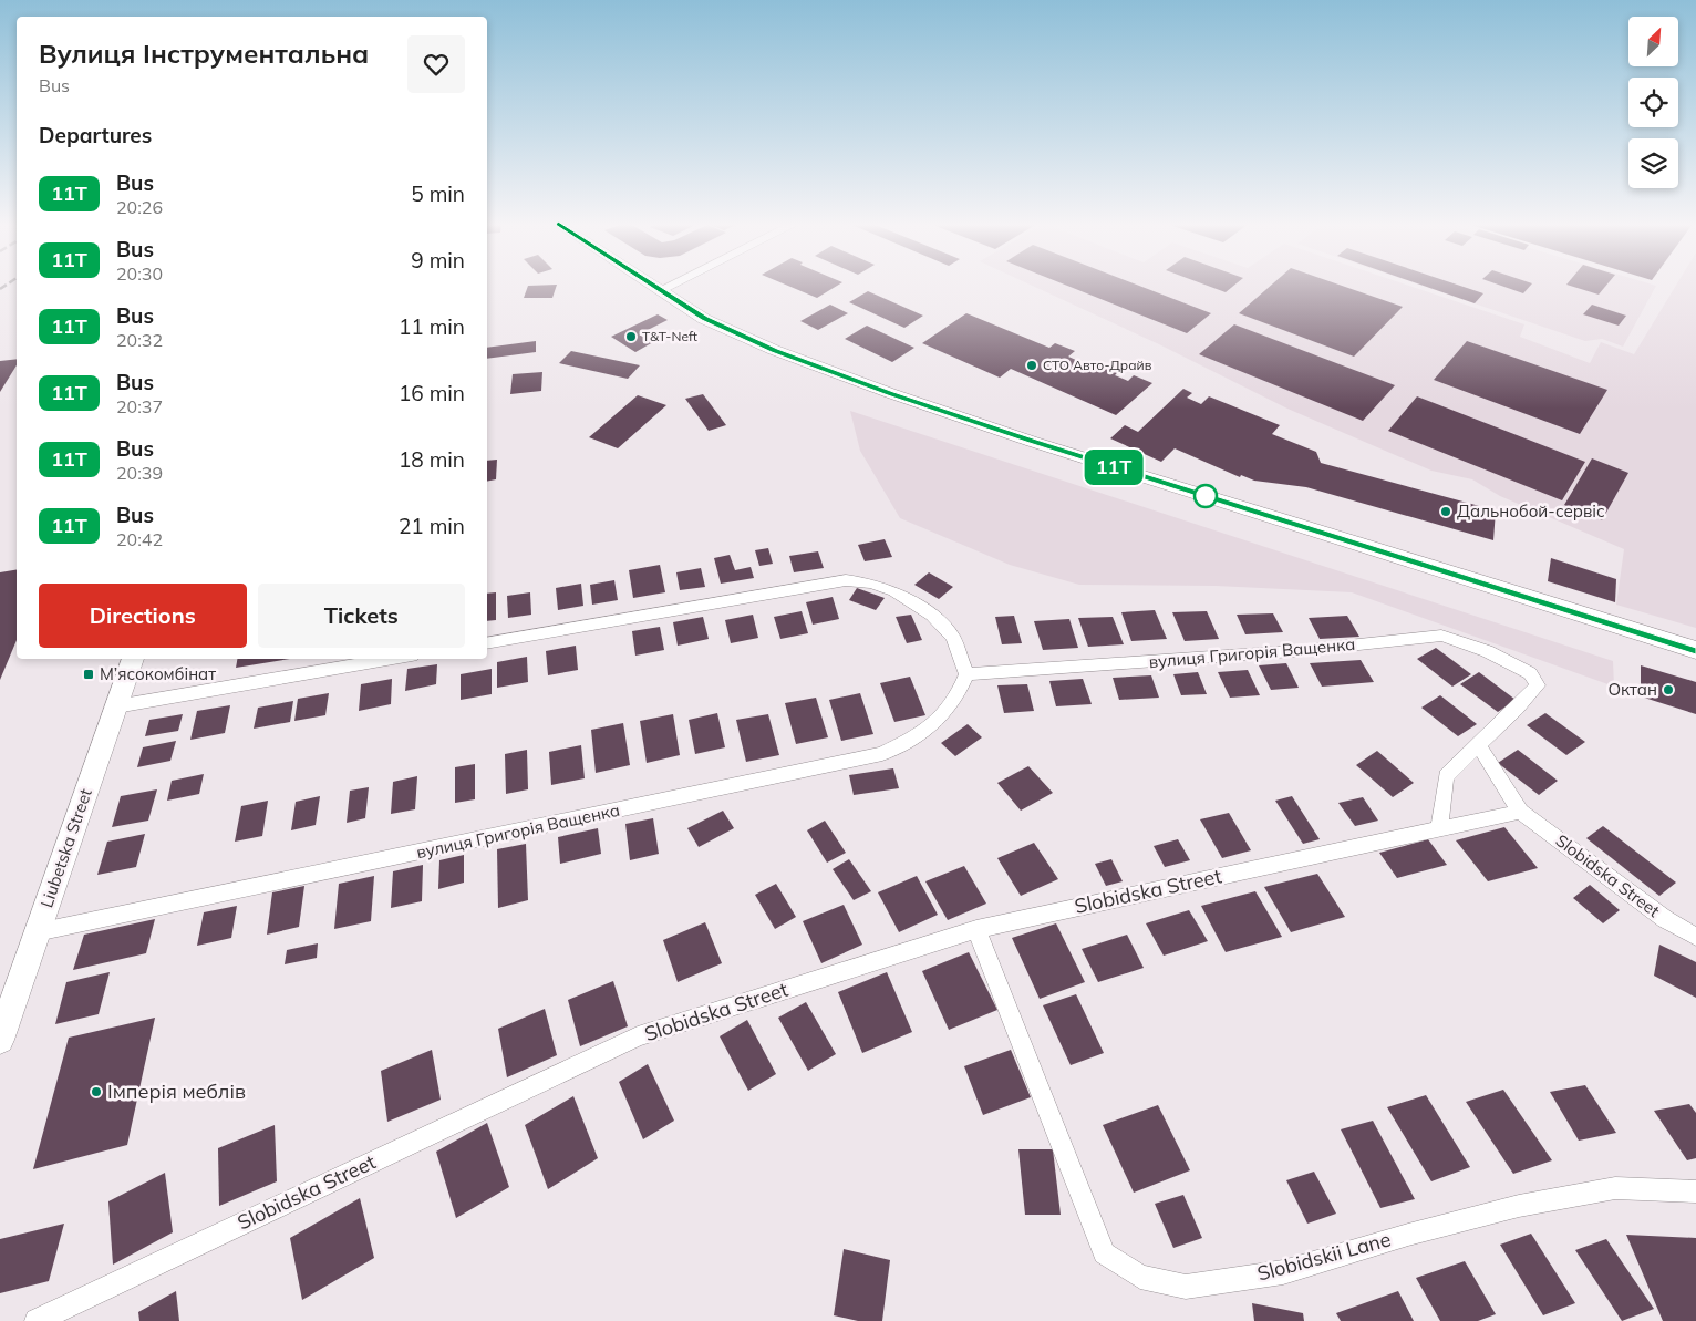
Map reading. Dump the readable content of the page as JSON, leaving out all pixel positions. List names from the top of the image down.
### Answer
{
  "streets": {
    "main road": ["Liubetska Street"],
    "street": ["вулиця Григорія Ващенка", "Slobidska Street", "Slobidskii Lane"]
  },
  "crossings": [
    ["вулиця Григорія Ващенка", "Liubetska Street"],
    ["вулиця Григорія Ващенка", "Slobidska Street"],
    ["Slobidska Street", "Slobidskii Lane"]
  ],
  "places": {
    "other": [
      "T&T-Neft",
      "СТО Авто-Драйв",
      "Дальнобой-сервіс",
      "Октан",
      "Імперія меблів"
    ],
    "transit": ["М’ясокомбінат"]
  },
  "lines": ["bus line 11Т"],
  "north": "top right",
  "page": {
    "on_map": "11Т",
    "heading": [
      ["Вулиця Інструментальна", "Bus"],
      "Departures"
    ],
    "list": [
      {
        "mark": "11Т",
        "name": "Bus",
        "note": "20:26",
        "value": "5 min"
      },
      {
        "mark": "11Т",
        "name": "Bus",
        "note": "20:30",
        "value": "9 min"
      },
      {
        "mark": "11Т",
        "name": "Bus",
        "note": "20:32",
        "value": "11 min"
      },
      {
        "mark": "11Т",
        "name": "Bus",
        "note": "20:37",
        "value": "16 min"
      },
      {
        "mark": "11Т",
        "name": "Bus",
        "note": "20:39",
        "value": "18 min"
      },
      {
        "mark": "11Т",
        "name": "Bus",
        "note": "20:42",
        "value": "21 min"
      }
    ],
    "buttons": ["Directions", "Tickets"]
  }
}
